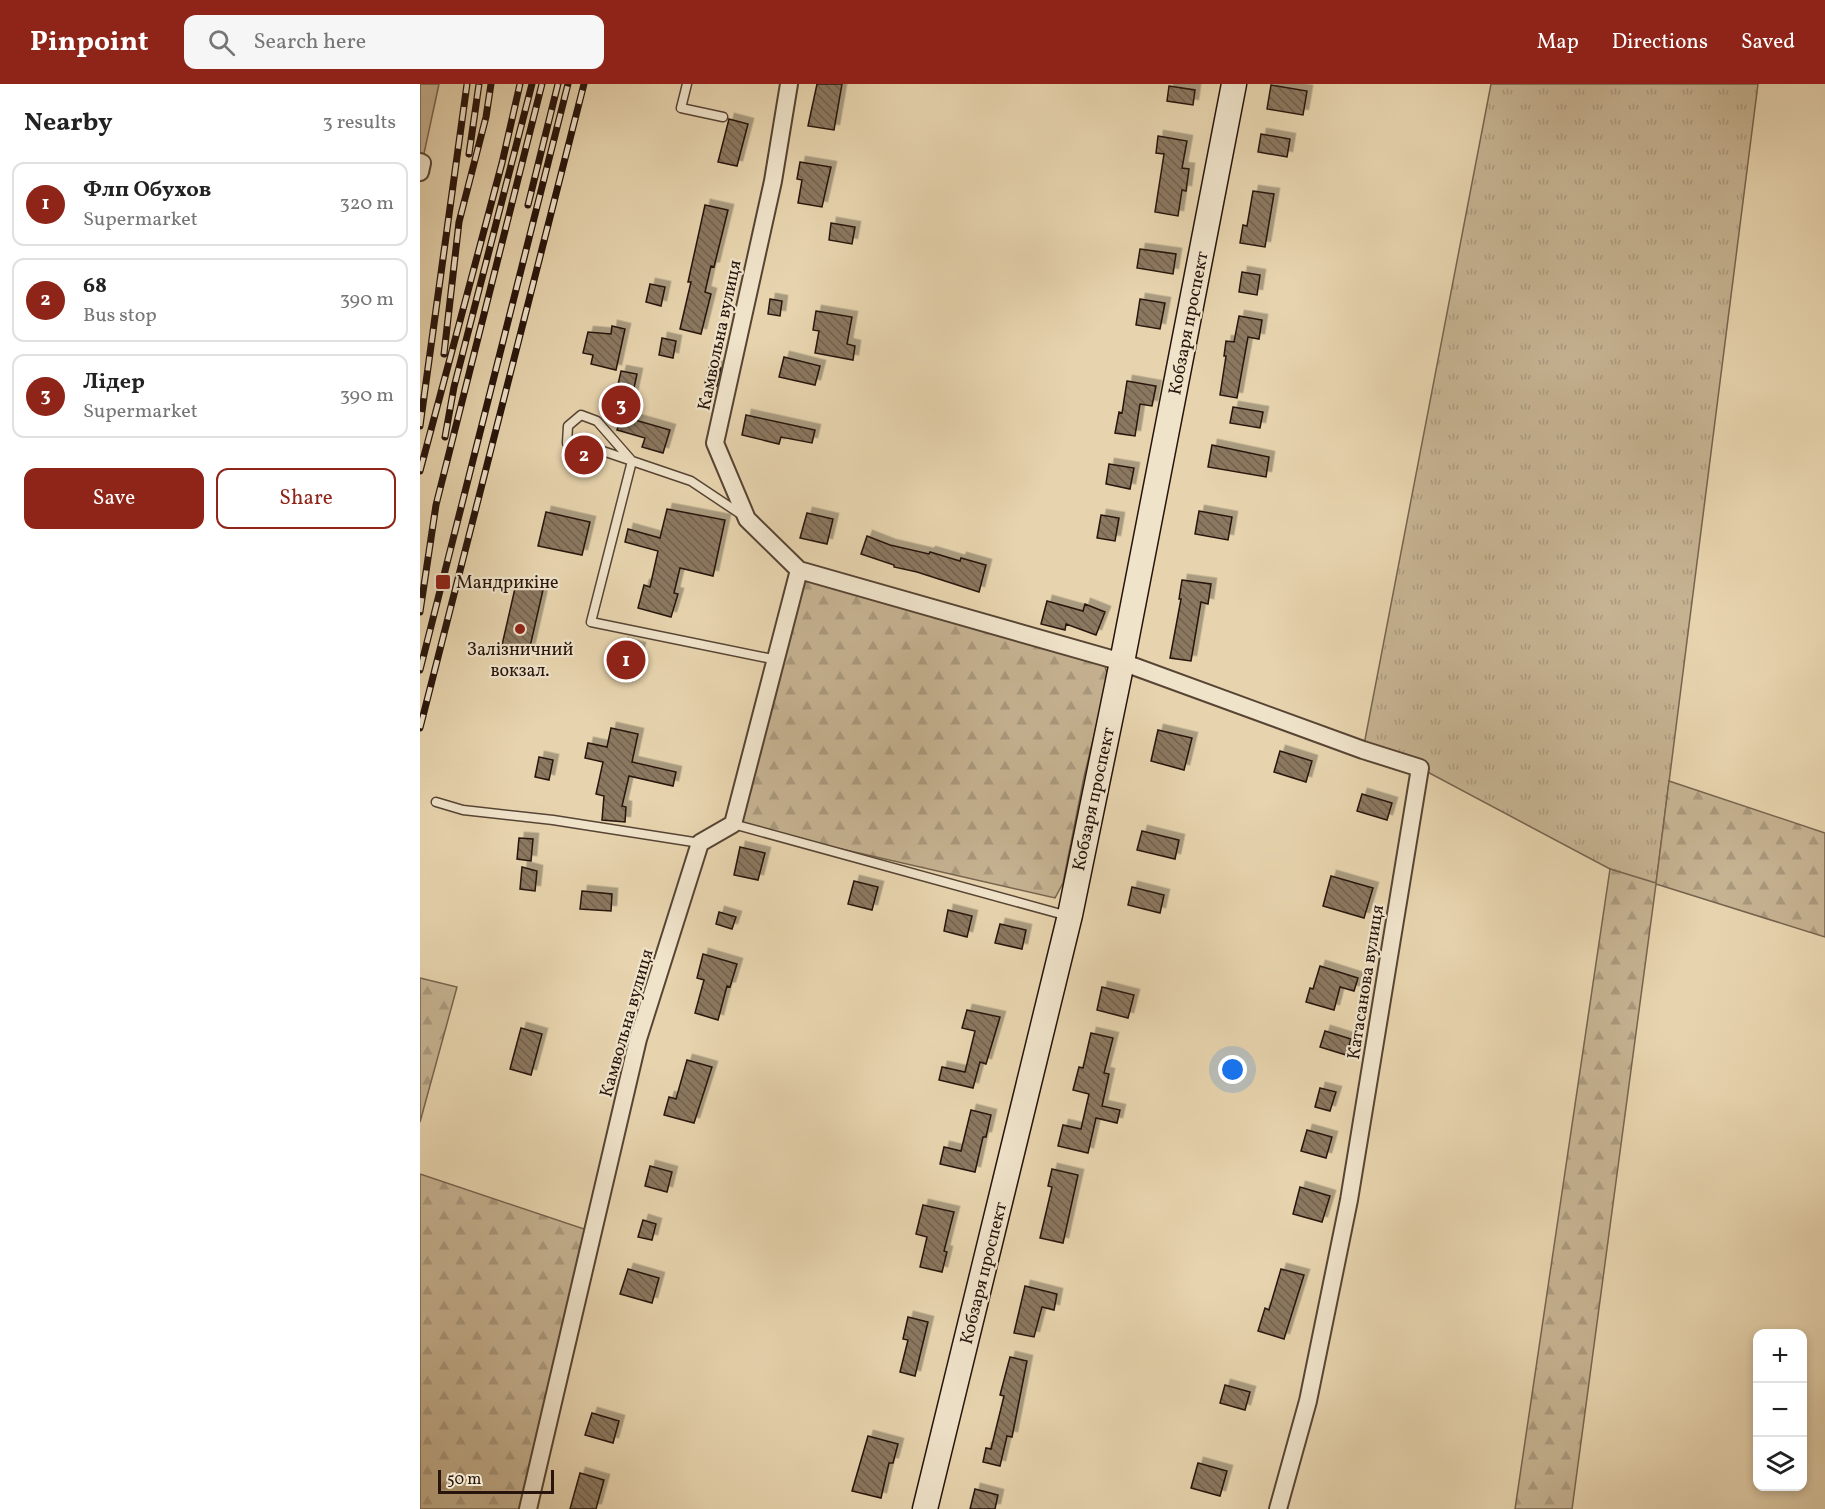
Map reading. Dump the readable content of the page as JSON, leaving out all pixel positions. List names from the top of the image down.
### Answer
{
  "streets": {
    "main road": ["Кобзаря проспект"],
    "street": ["Камвольна вулиця", "Катасанова вулиця"]
  },
  "crossings": [
    ["Кобзаря проспект", "Камвольна вулиця"],
    ["Кобзаря проспект", "Катасанова вулиця"],
    ["Камвольна вулиця", "Катасанова вулиця"]
  ],
  "places": {
    "transit": ["Мандрикіне"],
    "other": ["Залізничний вокзал."]
  },
  "scale_bar": "50 m",
  "page": {
    "header": "Pinpoint",
    "search": "Search here",
    "nav": ["Map", "Directions", "Saved"],
    "heading": ["Nearby", "3 results"],
    "list": [
      {
        "mark": "1",
        "name": "Флп Обухов",
        "note": "Supermarket",
        "value": "320 m"
      },
      {
        "mark": "2",
        "name": "68",
        "note": "Bus stop",
        "value": "390 m"
      },
      {
        "mark": "3",
        "name": "Лідер",
        "note": "Supermarket",
        "value": "390 m"
      }
    ],
    "pins": ["3", "2", "1"],
    "buttons": ["Save", "Share"],
    "map_buttons": ["+", "−"],
    "scale": "50 m"
  }
}
